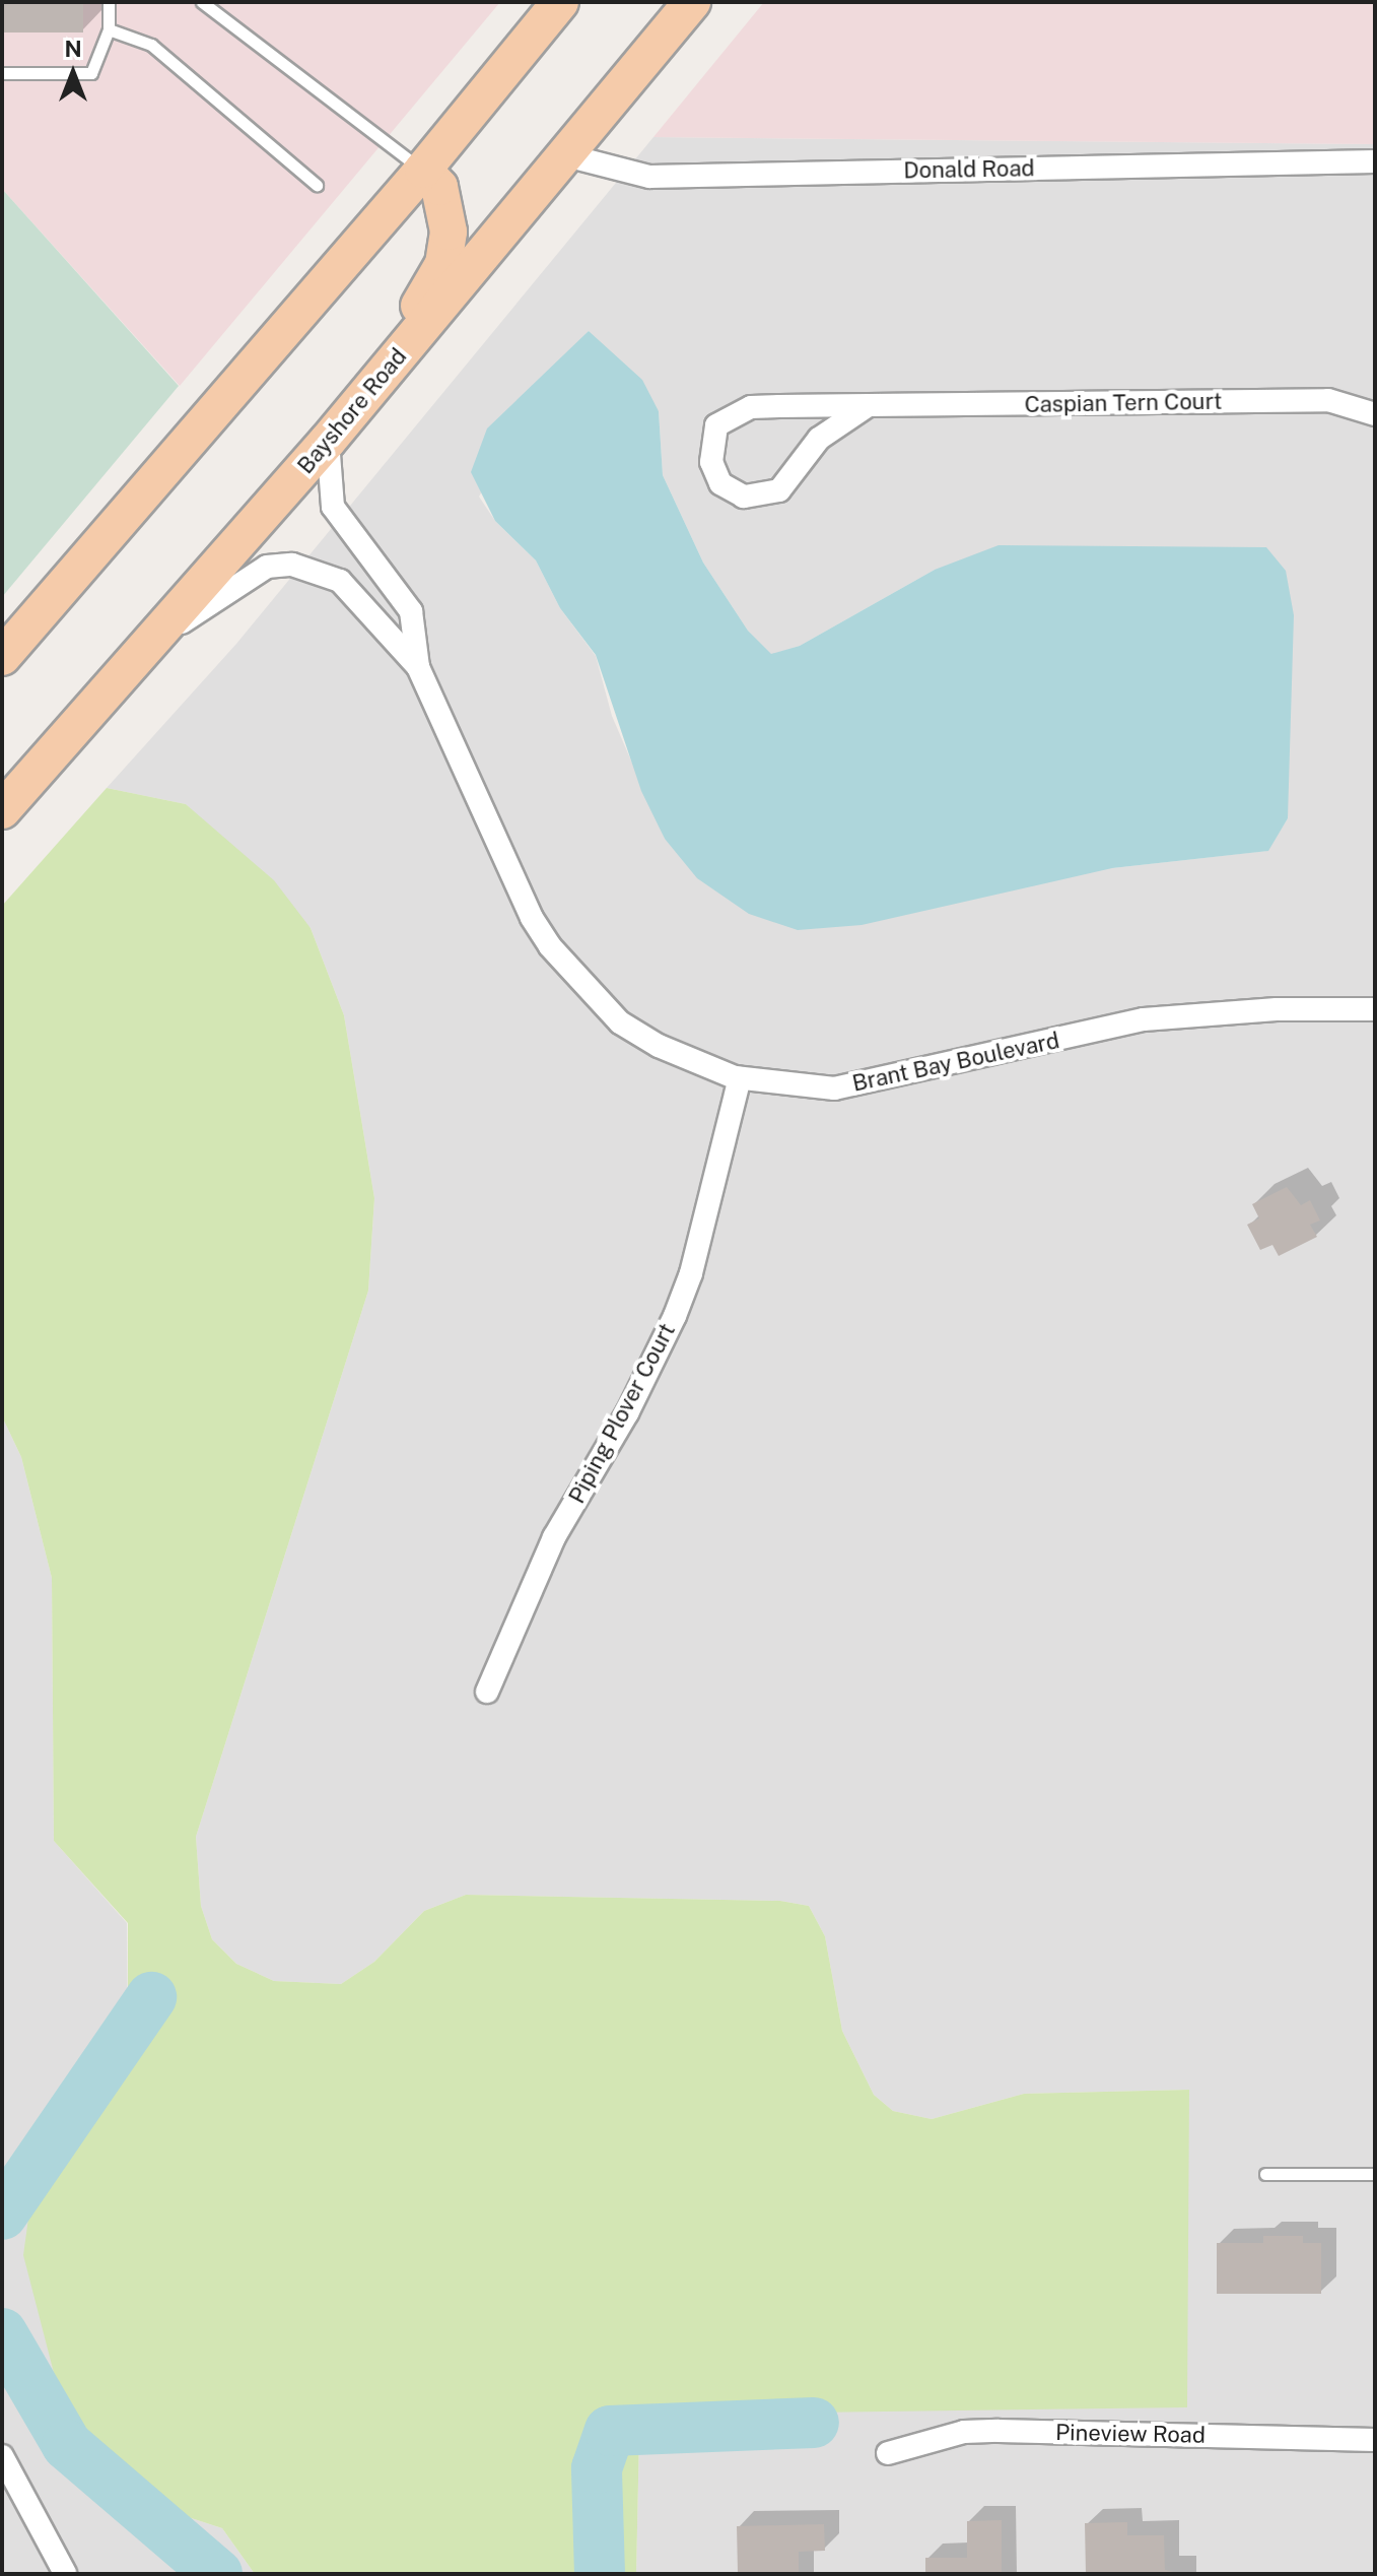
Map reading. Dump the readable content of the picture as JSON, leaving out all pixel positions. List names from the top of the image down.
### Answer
{
  "streets": {
    "main road": ["Bayshore Road"],
    "street": [
      "Donald Road",
      "Caspian Tern Court",
      "Brant Bay Boulevard",
      "Piping Plover Court",
      "Pineview Road"
    ]
  },
  "crossings": [
    ["Donald Road", "Bayshore Road"],
    ["Bayshore Road", "Brant Bay Boulevard"],
    ["Brant Bay Boulevard", "Piping Plover Court"]
  ],
  "north": "top"
}
